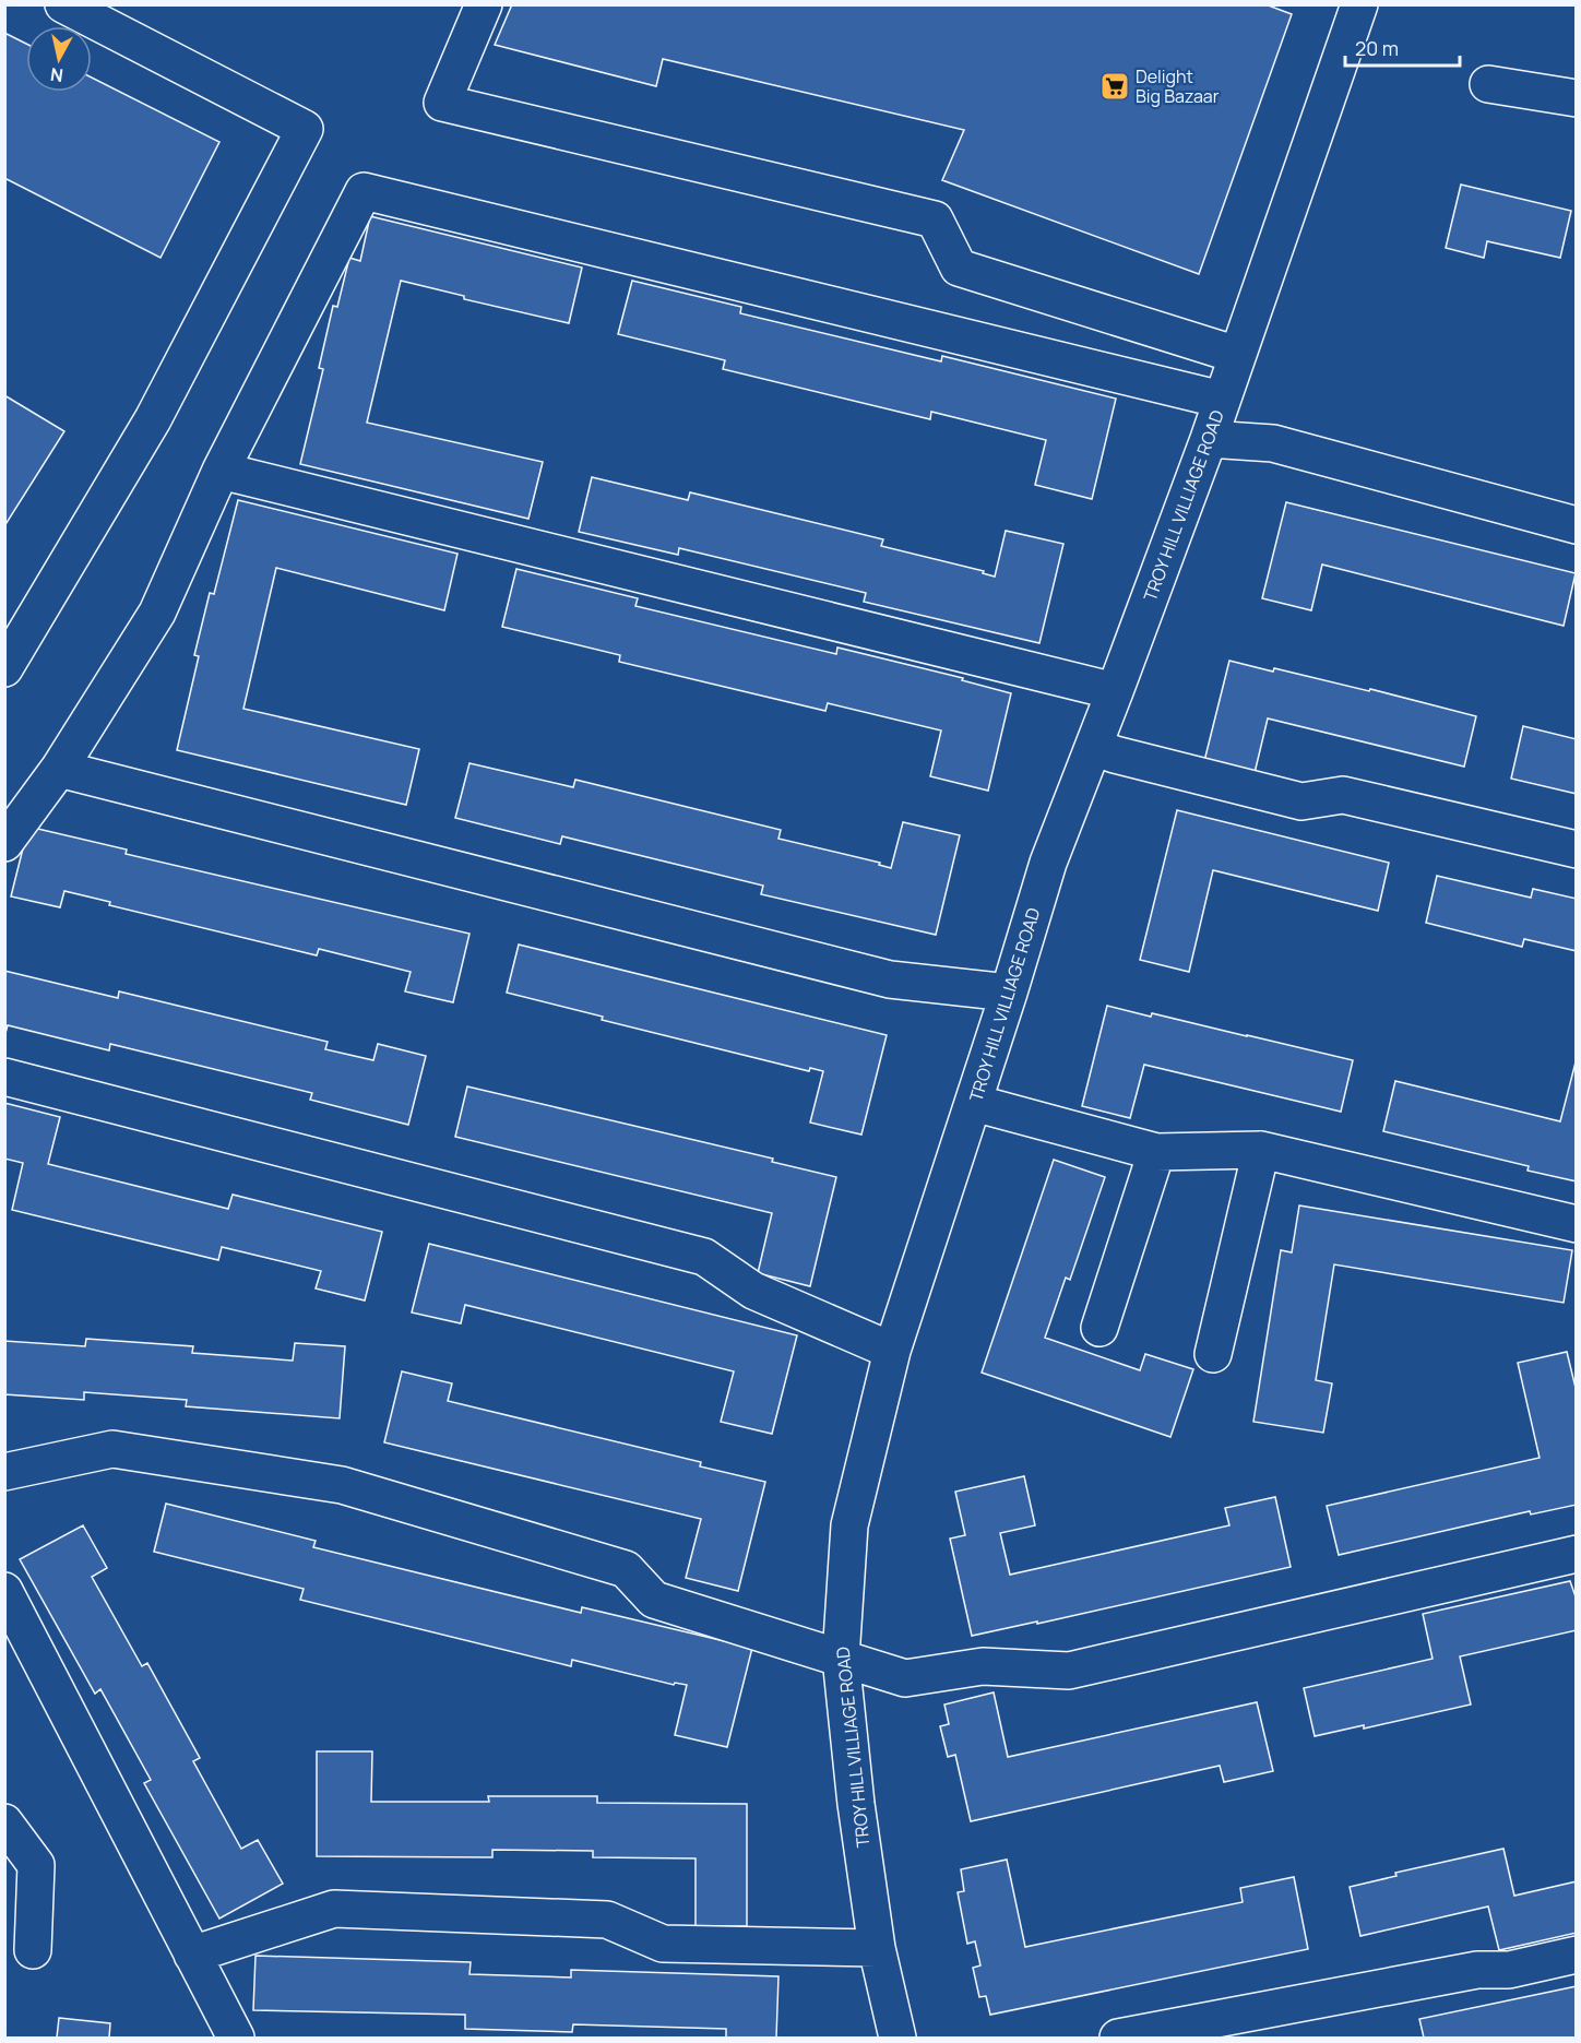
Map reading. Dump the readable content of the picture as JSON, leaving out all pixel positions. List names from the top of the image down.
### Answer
{
  "streets": {
    "street": ["TROY HILL VILLIAGE ROAD"]
  },
  "places": {
    "supermarket": ["Delight Big Bazaar"]
  },
  "scale_bar": "20 m",
  "north": "bottom"
}
